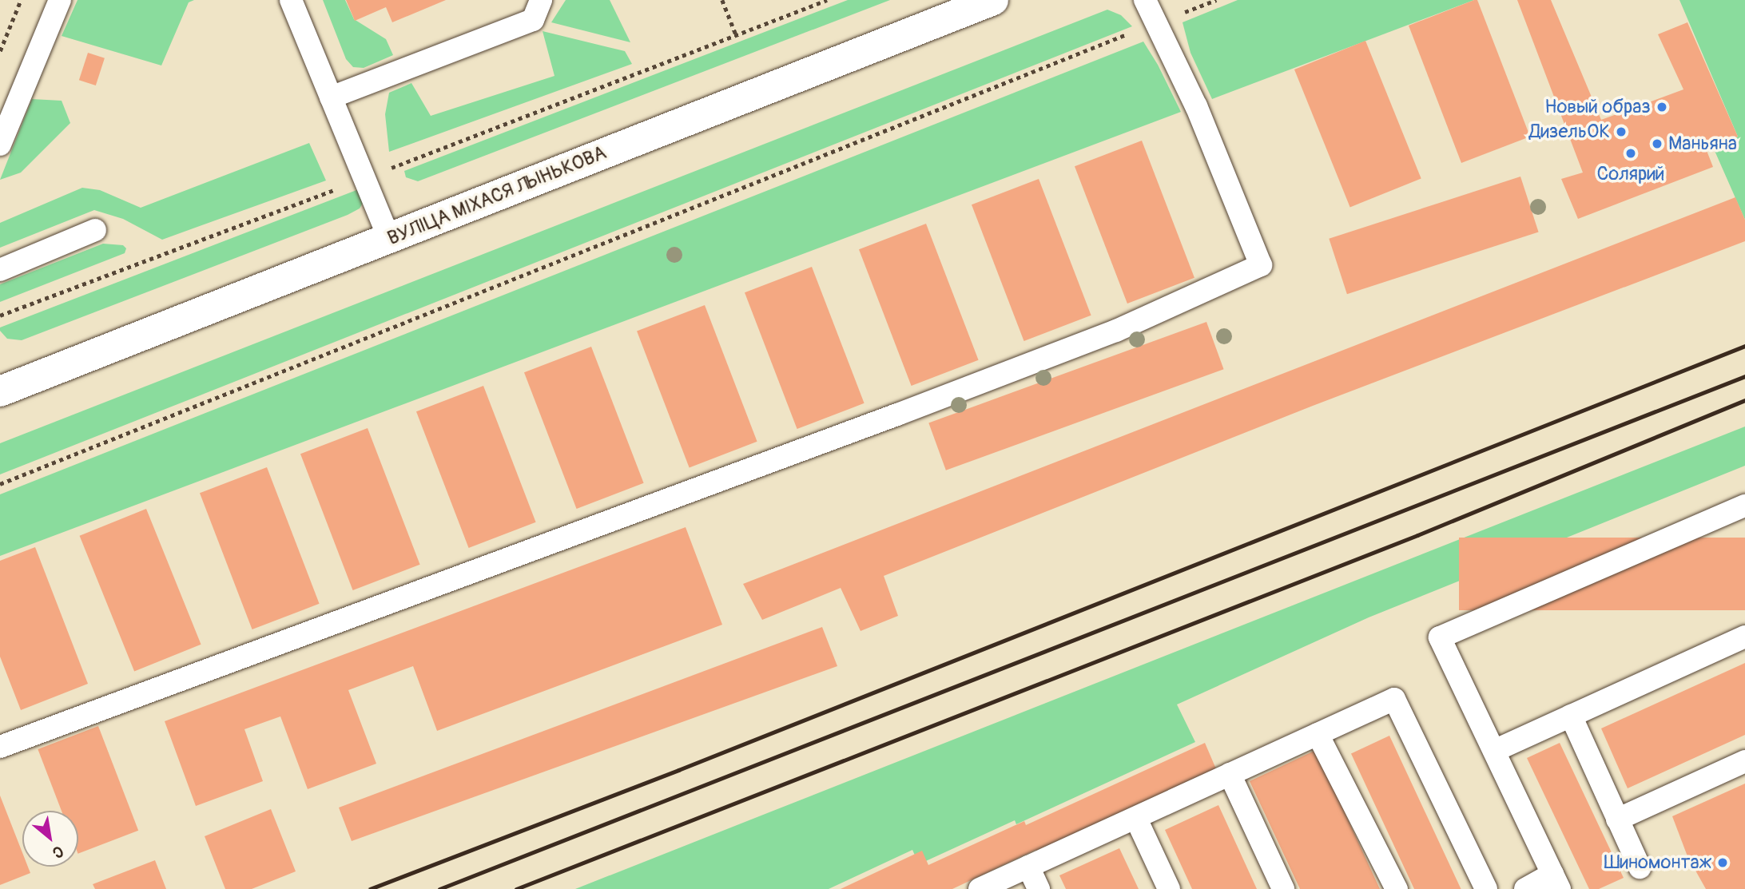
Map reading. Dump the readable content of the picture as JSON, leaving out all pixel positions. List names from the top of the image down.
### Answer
{
  "streets": {
    "street": ["ВУЛІЦА МІХАСЯ ЛЫНЬКОВА"]
  },
  "places": [
    "Новый образ",
    "ДизельОК",
    "Маньяна",
    "Солярий",
    "Шиномонтаж"
  ],
  "north": "bottom right"
}
